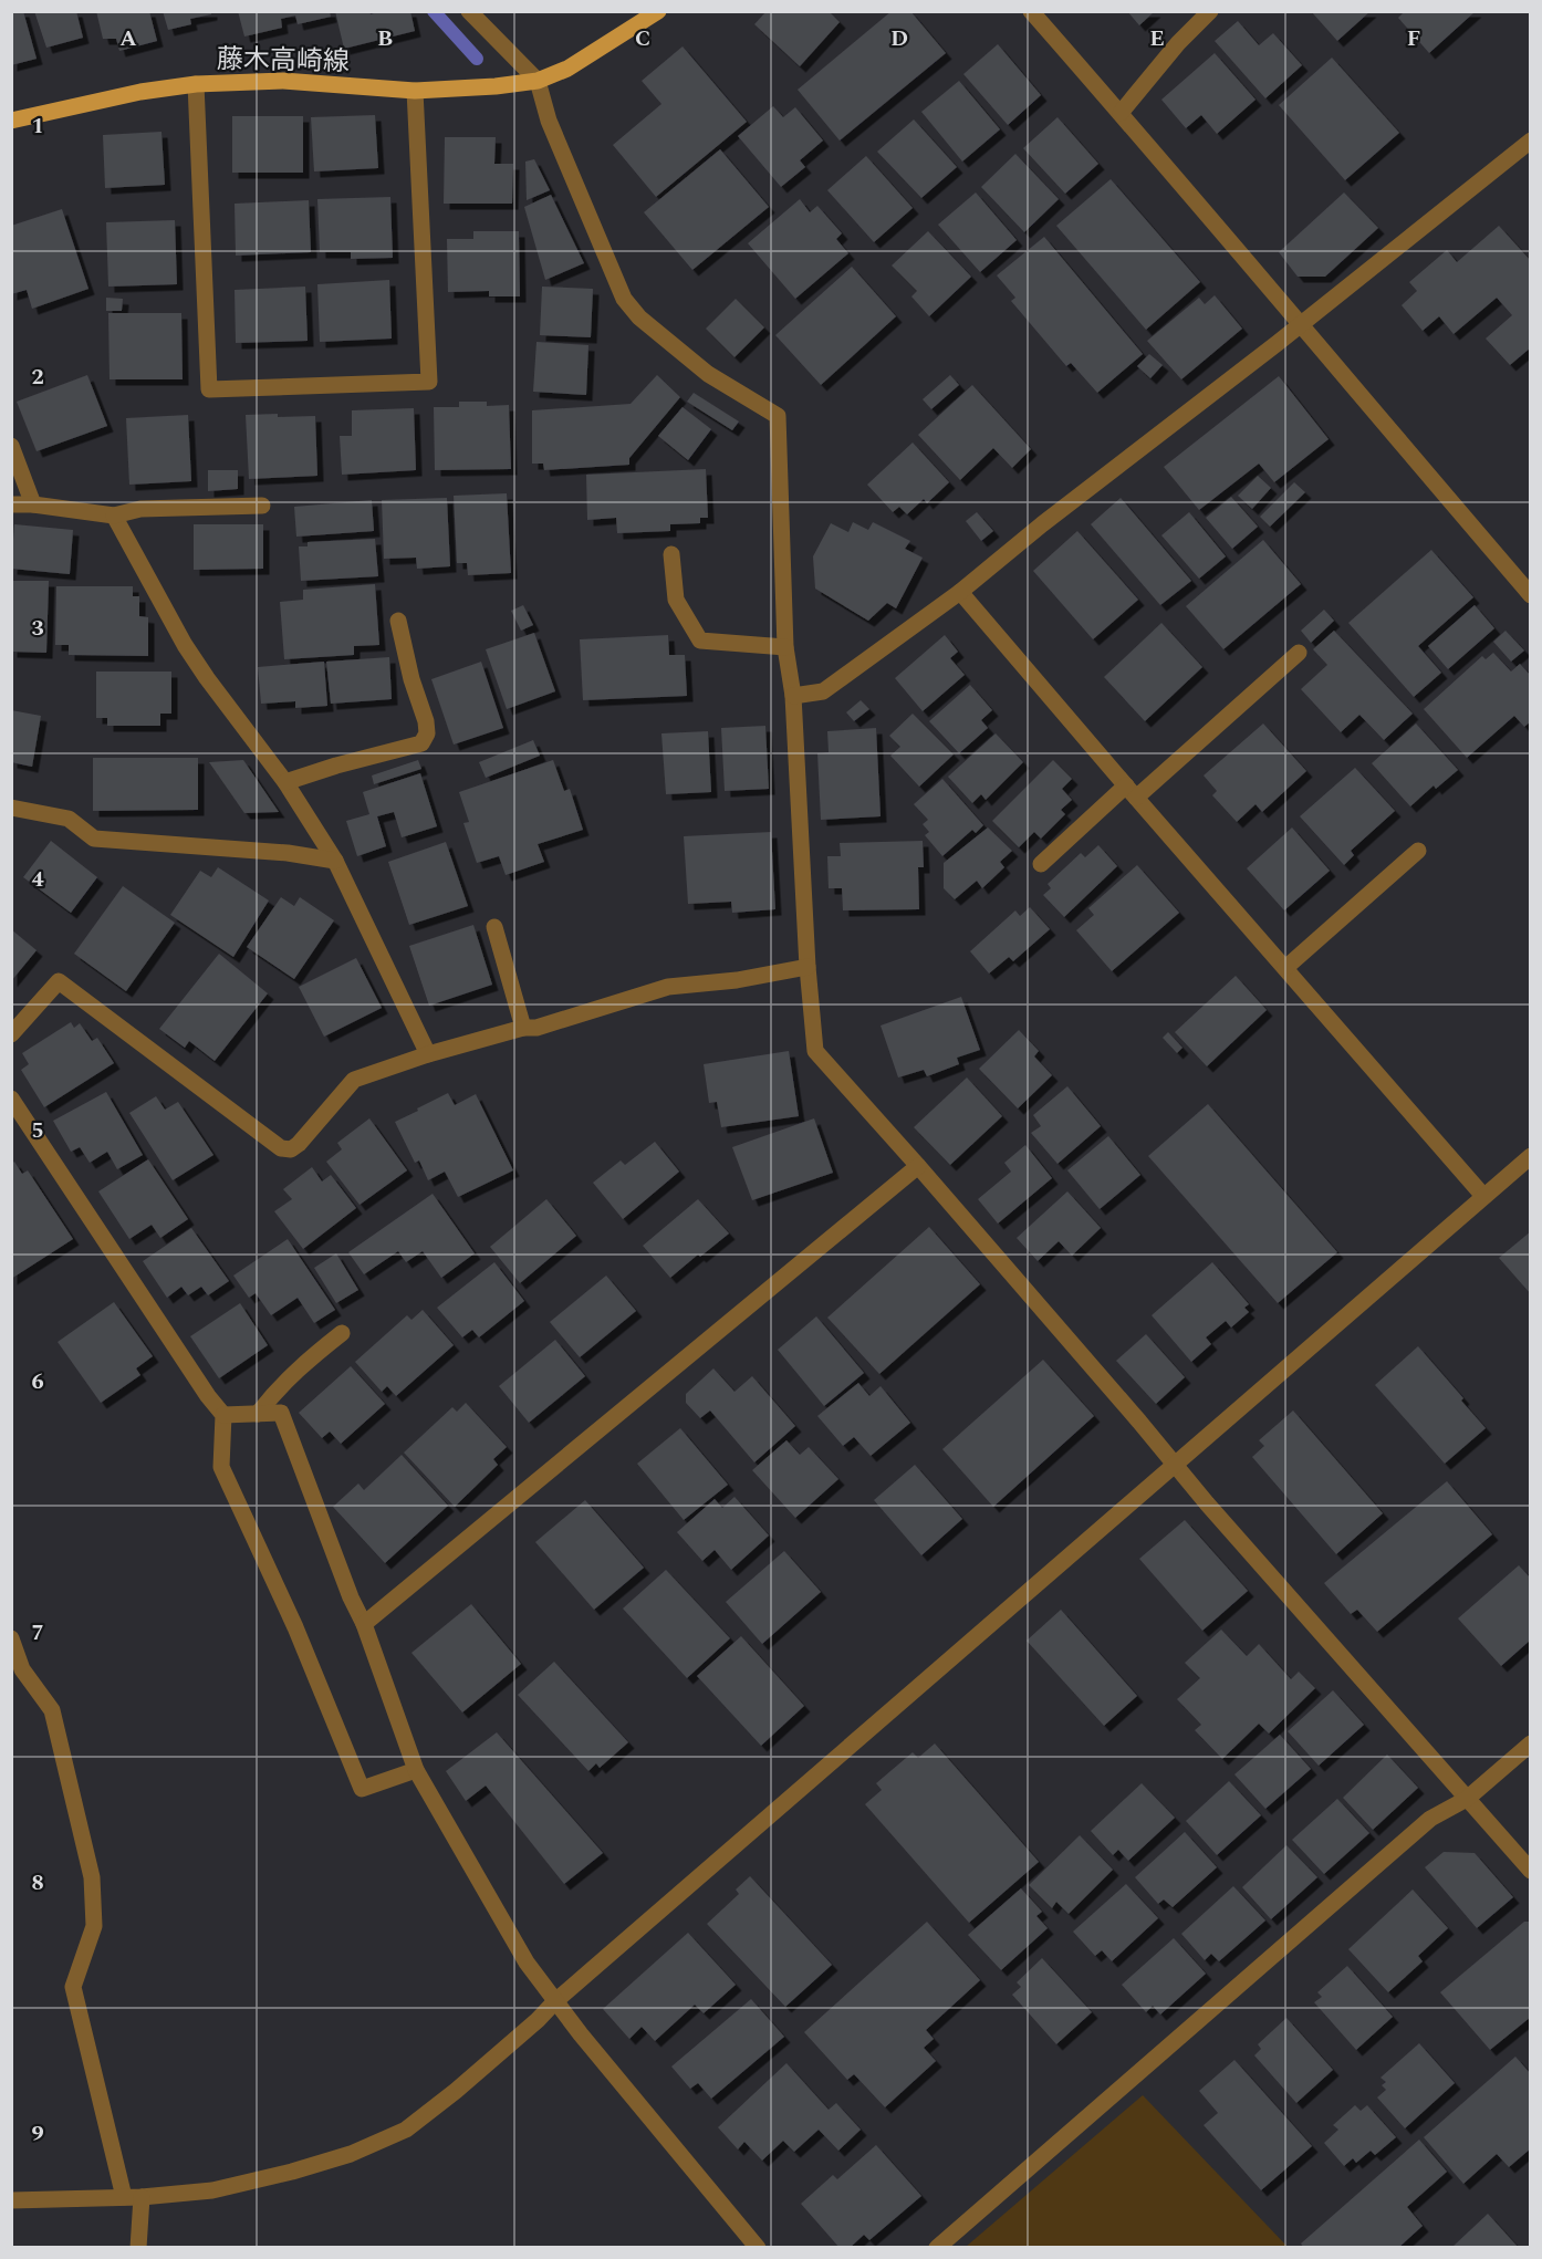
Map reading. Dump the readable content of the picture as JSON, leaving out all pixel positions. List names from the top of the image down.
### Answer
{
  "streets": {
    "main road": ["藤木高崎線"]
  },
  "grid": {
    "columns": [
      "A",
      "B",
      "C",
      "D",
      "E",
      "F"
    ],
    "rows": [
      "1",
      "2",
      "3",
      "4",
      "5",
      "6",
      "7",
      "8",
      "9"
    ]
  }
}
